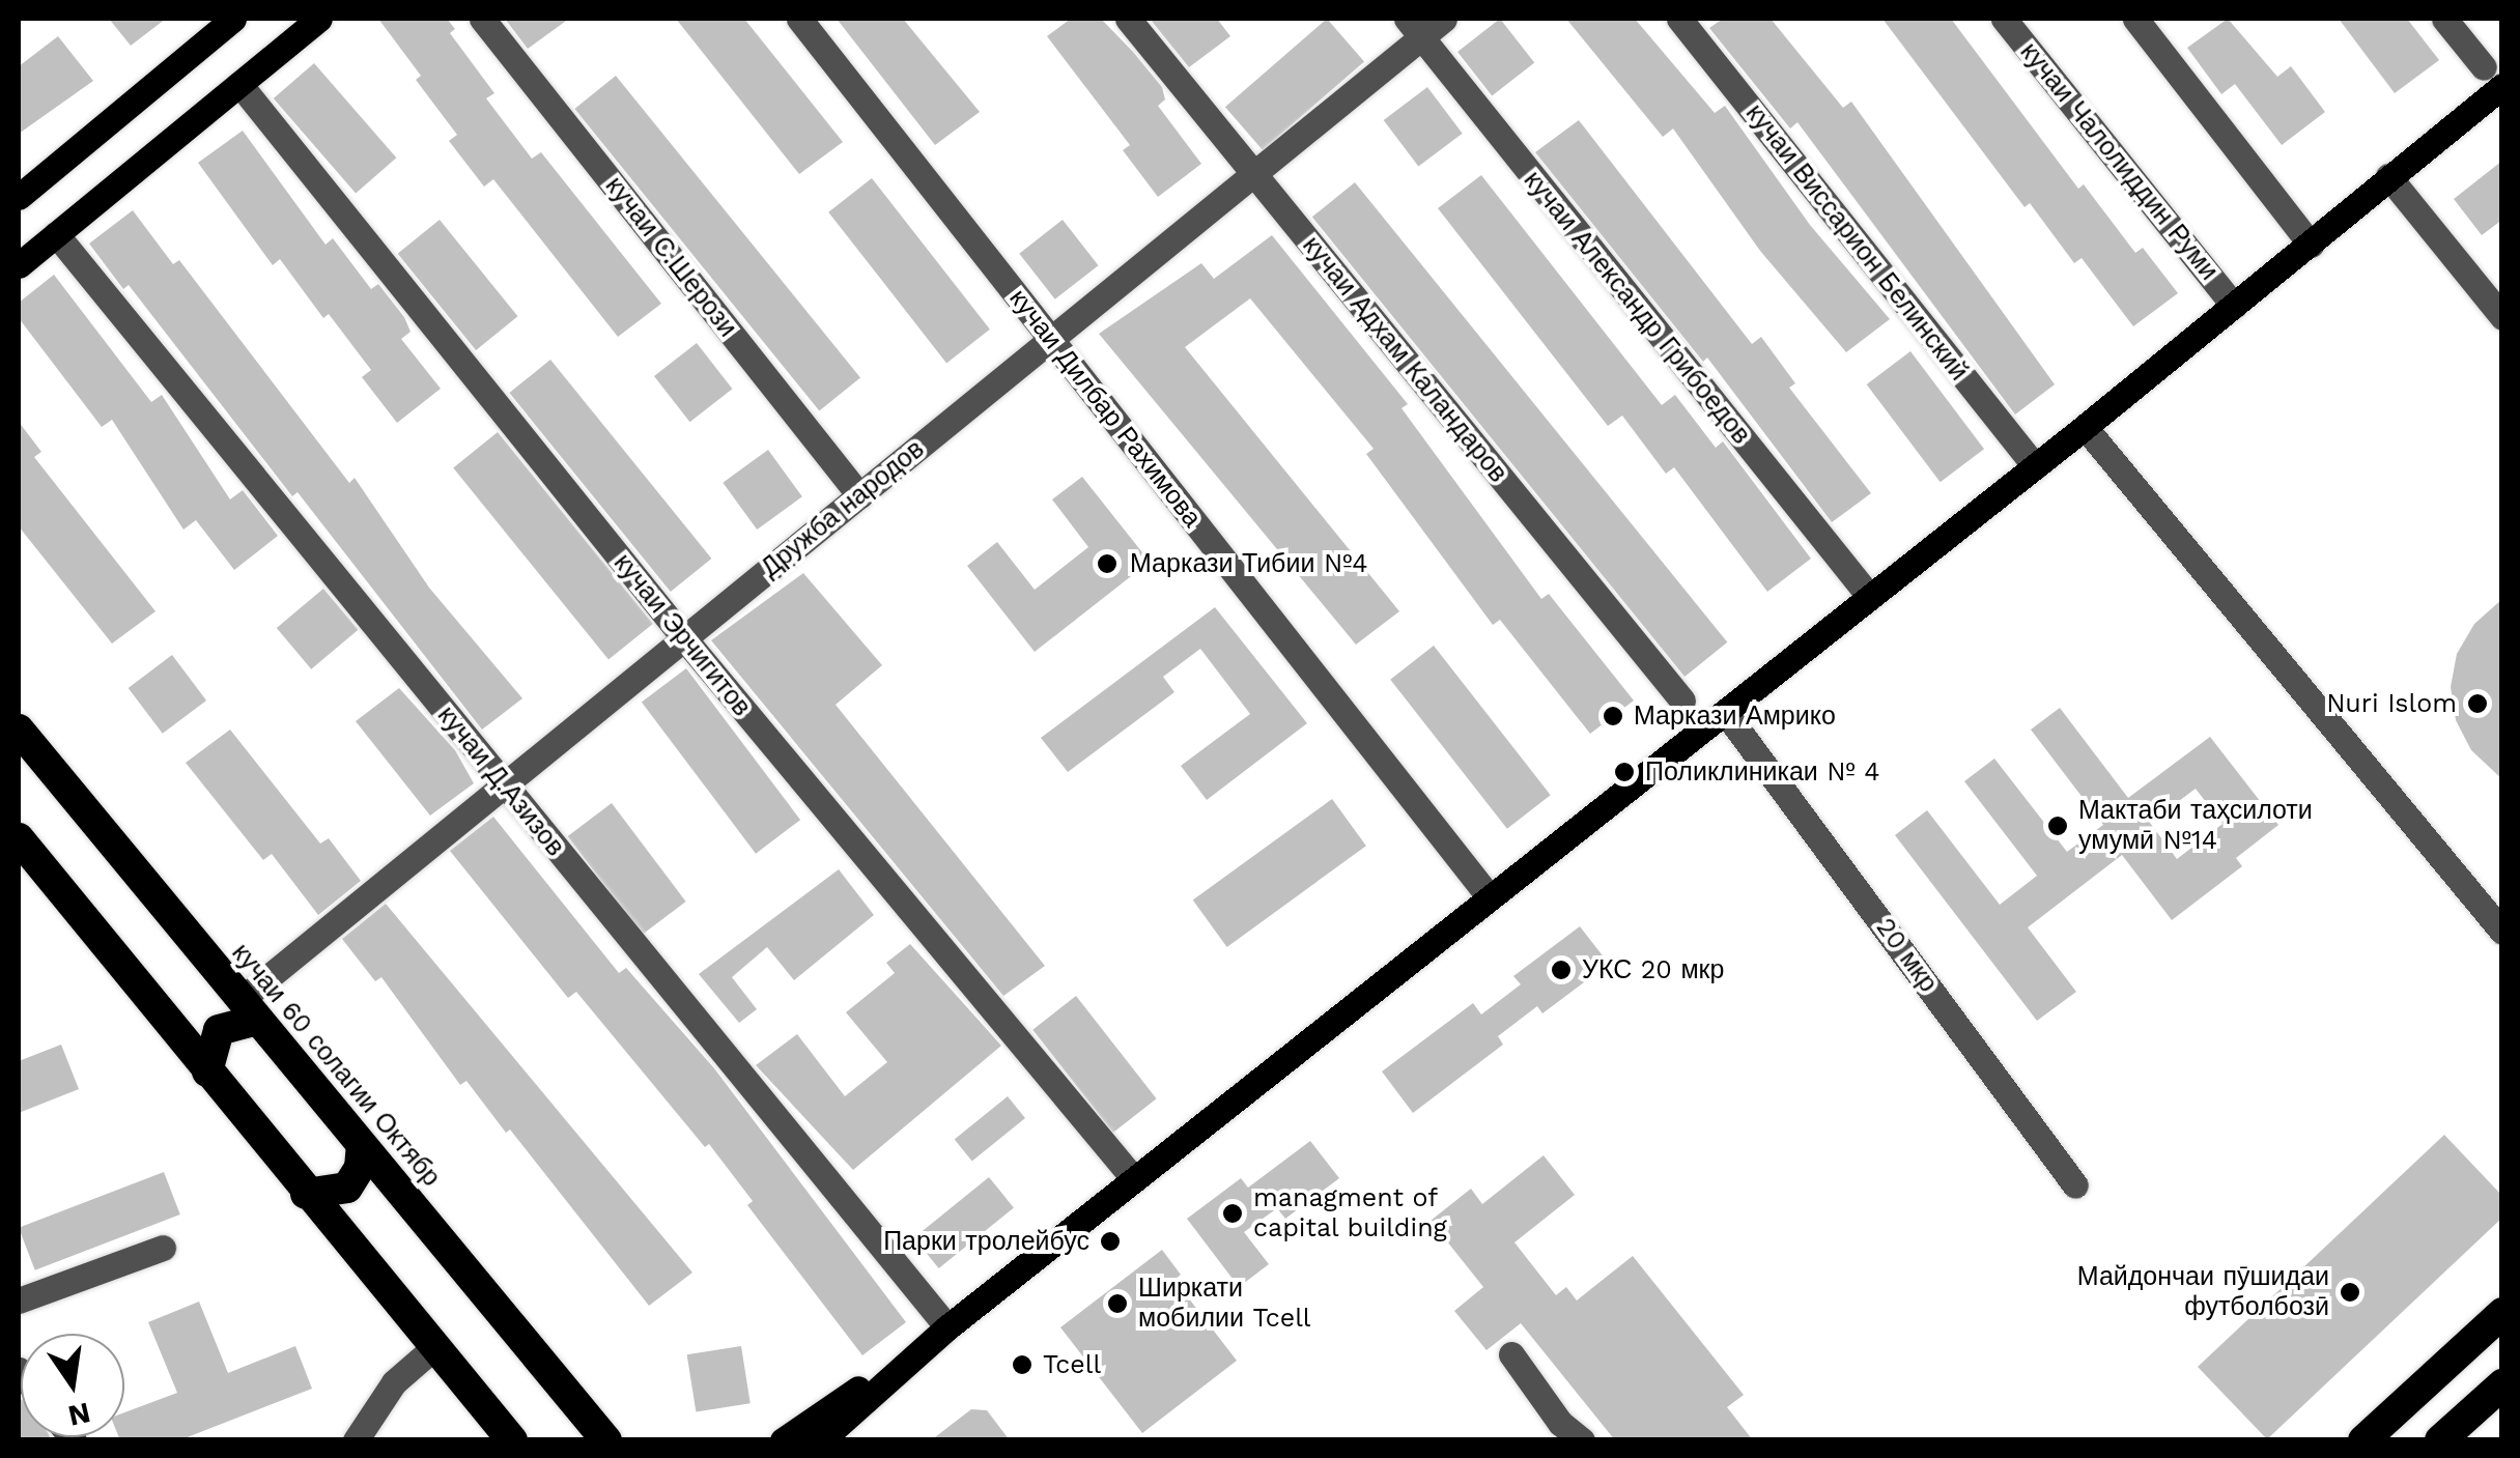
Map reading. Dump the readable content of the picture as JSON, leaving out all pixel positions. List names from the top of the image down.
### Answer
{
  "streets": {
    "highway": ["кучаи 60 солагии Октябр"],
    "street": [
      "кучаи Чалолиддин Руми",
      "кучаи Виссарион Белинский",
      "кучаи С.Шерози",
      "кучаи Александр Грибоедов",
      "кучаи Адхам Каландаров",
      "кучаи Дилбар Рахимова",
      "Дружба народов",
      "кучаи Эрчигитов",
      "кучаи Д.Азизов",
      "20 мкр"
    ]
  },
  "crossings": [
    ["кучаи С.Шерози", "Дружба народов"],
    ["кучаи Александр Грибоедов", "Дружба народов"],
    ["кучаи Адхам Каландаров", "Дружба народов"],
    ["кучаи Дилбар Рахимова", "Дружба народов"],
    ["Дружба народов", "кучаи Эрчигитов"],
    ["Дружба народов", "кучаи Д.Азизов"],
    ["Дружба народов", "кучаи 60 солагии Октябр"]
  ],
  "places": [
    "Маркази Тибии №4",
    "Nuri Islom",
    "Маркази Амрико",
    "Поликлиникаи № 4",
    "Мактаби таҳсилоти умумӣ №14",
    "УКС 20 мкр",
    "managment of capital building",
    "Парки тролейбус",
    "Майдончаи пӯшидаи футболбозӣ",
    "Ширкати мобилии Tcell",
    "Tcell"
  ],
  "north": "bottom"
}
